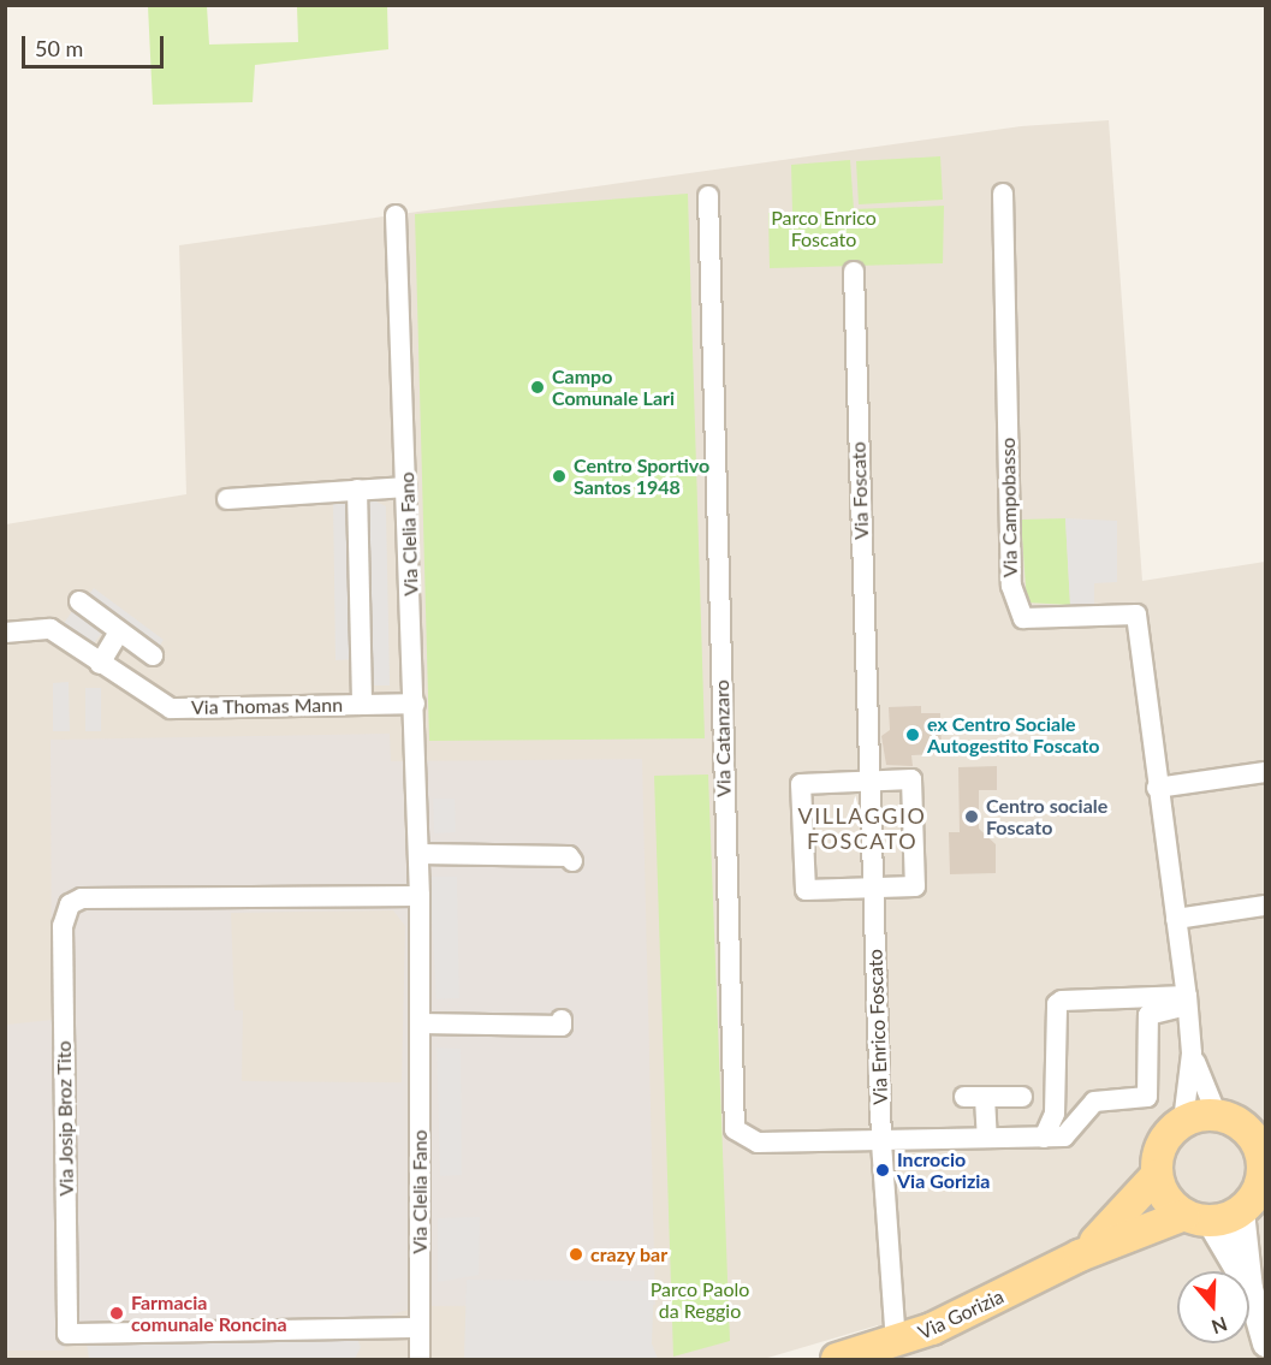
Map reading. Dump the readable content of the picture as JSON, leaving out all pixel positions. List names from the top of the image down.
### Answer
{
  "streets": {
    "main road": ["Via Gorizia"],
    "street": [
      "Via Foscato",
      "Via Campobasso",
      "Via Clelia Fano",
      "Via Thomas Mann",
      "Via Catanzaro",
      "Via Enrico Foscato",
      "Via Josip Broz Tito"
    ]
  },
  "crossings": [
    ["Via Foscato", "Via Enrico Foscato"],
    ["Via Campobasso", "Via Gorizia"],
    ["Via Clelia Fano", "Via Thomas Mann"],
    ["Via Clelia Fano", "Via Josip Broz Tito"],
    ["Via Catanzaro", "Via Enrico Foscato"],
    ["Via Enrico Foscato", "Via Gorizia"]
  ],
  "districts": ["VILLAGGIO FOSCATO"],
  "parks": ["Parco Enrico Foscato", "Parco Paolo da Reggio"],
  "places": [
    "Campo Comunale Lari",
    "Centro Sportivo Santos 1948",
    "ex Centro Sociale Autogestito Foscato",
    "Centro sociale Foscato",
    "Incrocio Via Gorizia",
    "crazy bar",
    "Farmacia comunale Roncina"
  ],
  "scale_bar": "50 m",
  "north": "bottom"
}
